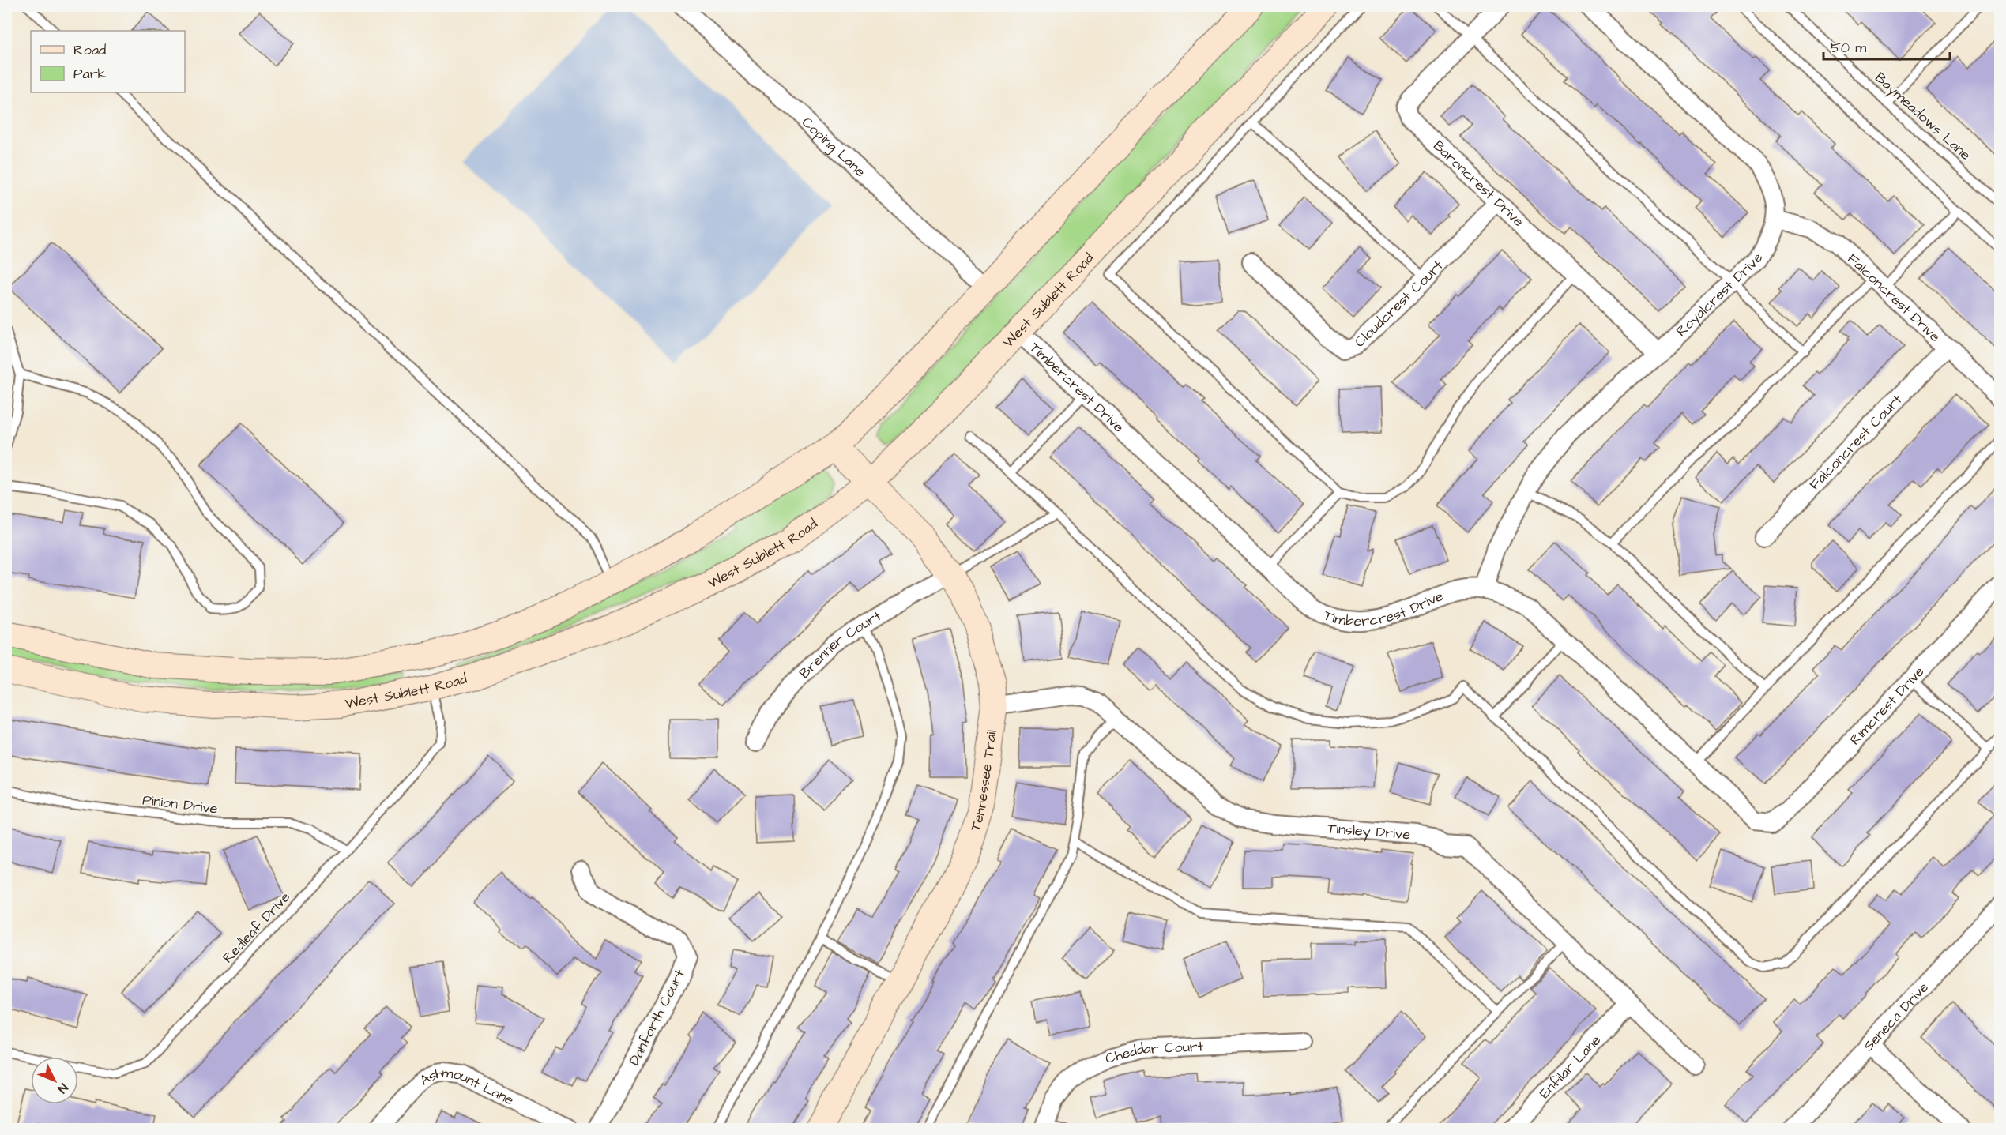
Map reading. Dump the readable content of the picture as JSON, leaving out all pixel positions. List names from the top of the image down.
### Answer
{
  "streets": {
    "main road": ["West Sublett Road", "Tennessee Trail"],
    "street": [
      "Coping Lane",
      "Baroncrest Drive",
      "Royalcrest Drive",
      "Falconcrest Drive",
      "Cloudcrest Court",
      "Timbercrest Drive",
      "Falconcrest Court",
      "Brenner Court",
      "Rimcrest Drive",
      "Tinsley Drive",
      "Seneca Drive",
      "Danforth Court",
      "Cheddar Court",
      "Enfilar Lane",
      "Ashmount Lane"
    ],
    "lane": ["Baymeadows Lane", "Pinion Drive", "Redleaf Drive"]
  },
  "crossings": [
    ["Coping Lane", "West Sublett Road"],
    ["Baroncrest Drive", "Royalcrest Drive"],
    ["Baroncrest Drive", "Cloudcrest Court"],
    ["Royalcrest Drive", "Falconcrest Drive"],
    ["Royalcrest Drive", "Timbercrest Drive"],
    ["Falconcrest Drive", "Falconcrest Court"],
    ["West Sublett Road", "Timbercrest Drive"],
    ["West Sublett Road", "Tennessee Trail"],
    ["West Sublett Road", "Redleaf Drive"],
    ["Timbercrest Drive", "Rimcrest Drive"],
    ["Brenner Court", "Tennessee Trail"],
    ["Tennessee Trail", "Tinsley Drive"],
    ["Pinion Drive", "Redleaf Drive"],
    ["Tinsley Drive", "Enfilar Lane"]
  ],
  "legend": ["Road", "Park"],
  "scale_bar": "50 m",
  "north": "bottom right"
}
